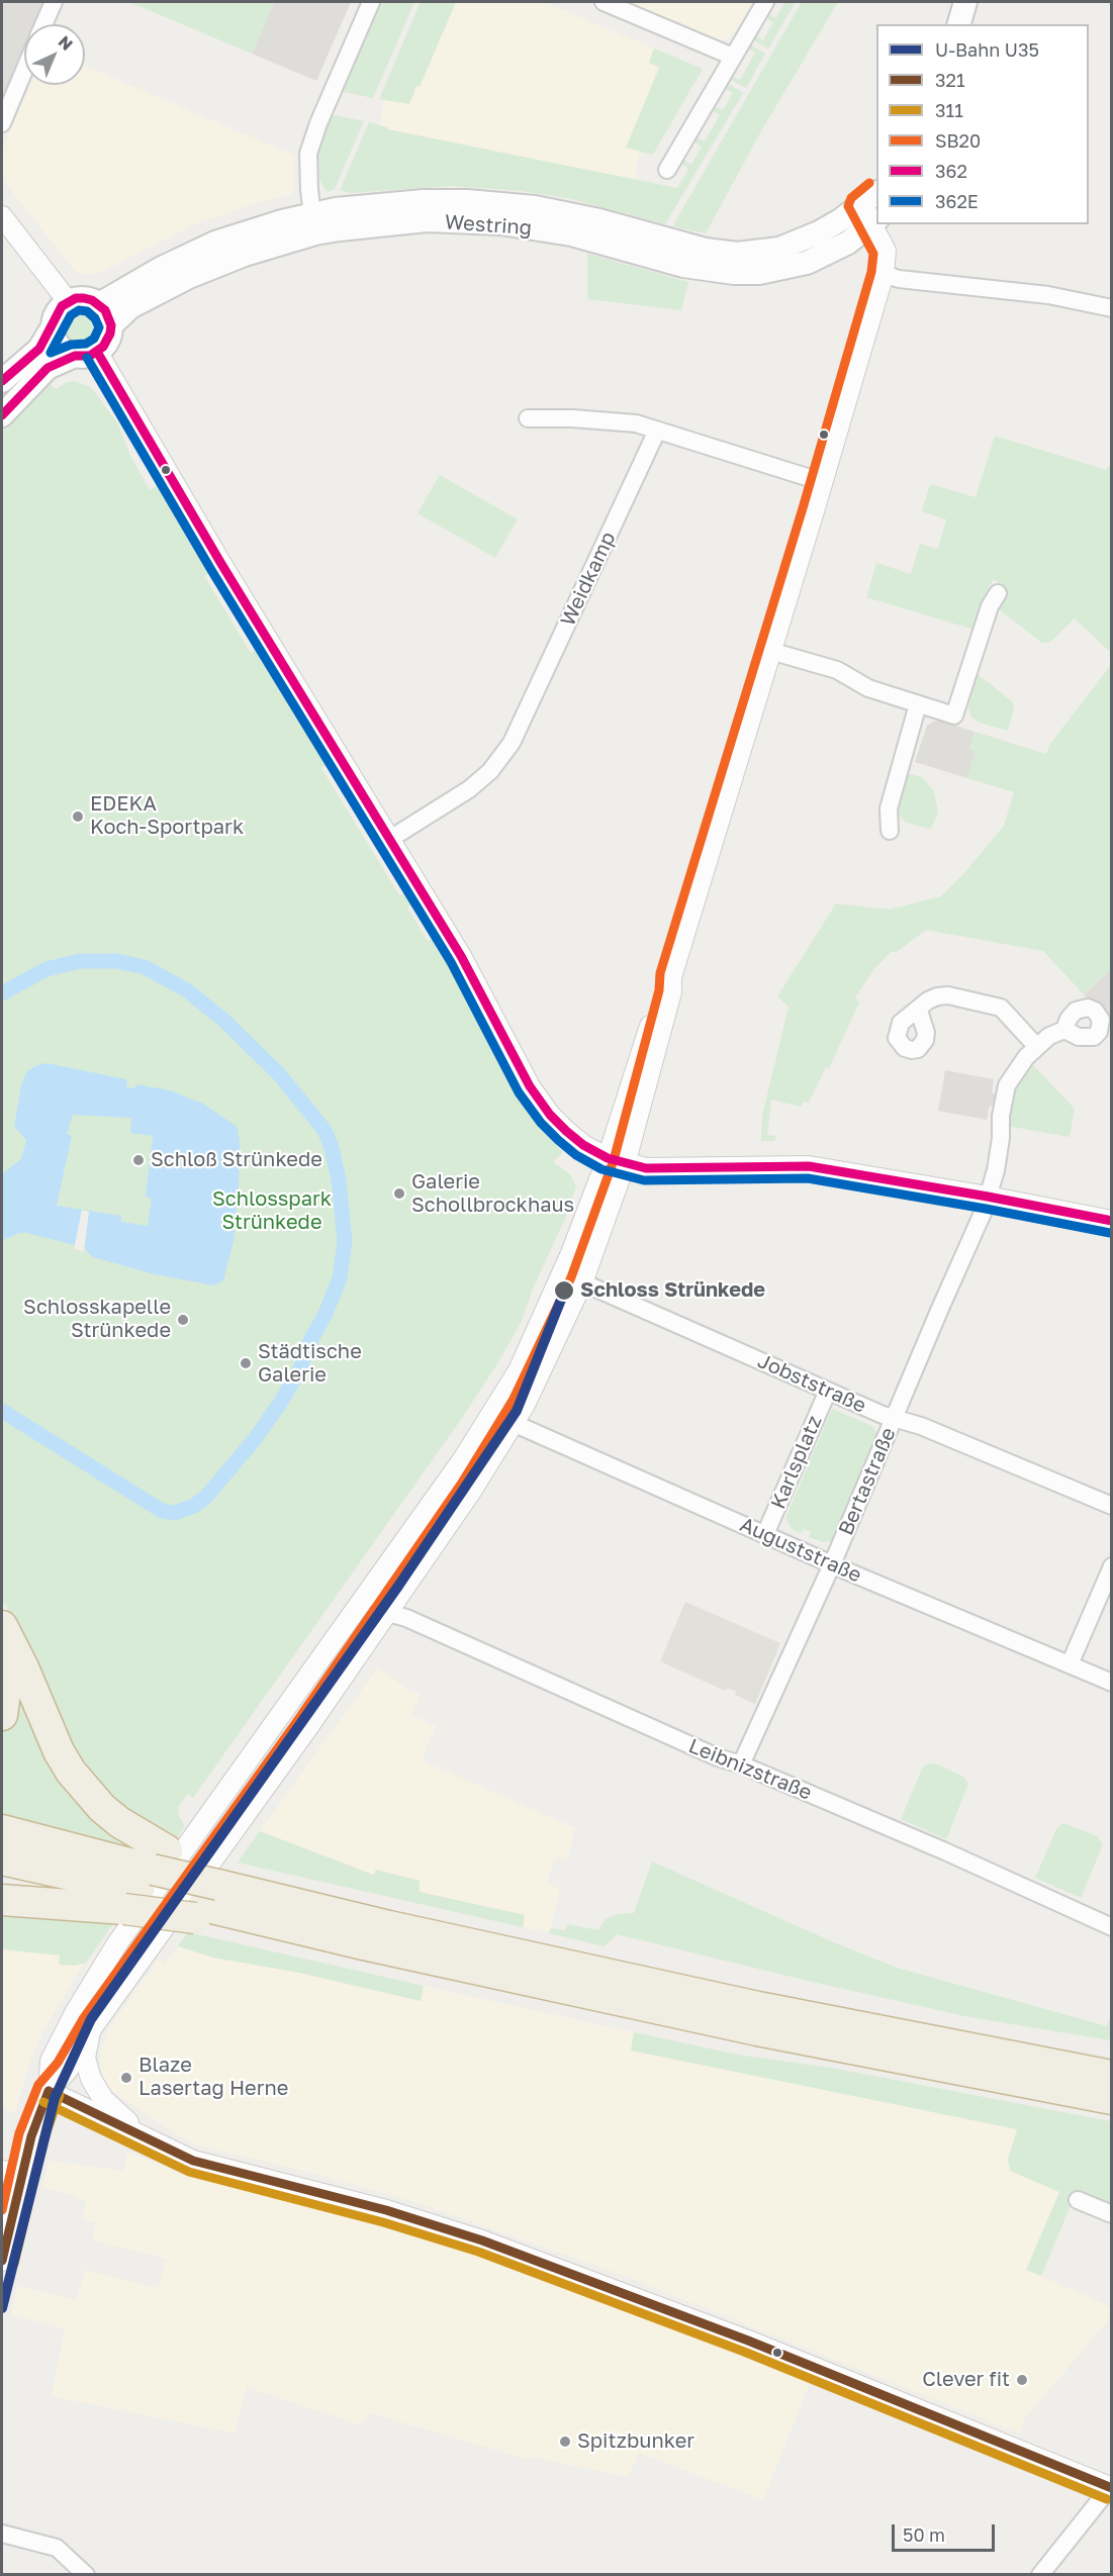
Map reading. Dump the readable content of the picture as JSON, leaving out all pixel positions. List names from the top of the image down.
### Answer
{
  "streets": {
    "main road": ["Westring"],
    "street": [
      "Weidkamp",
      "Jobststraße",
      "Karlsplatz",
      "Bertastraße",
      "Auguststraße",
      "Leibnizstraße"
    ]
  },
  "crossings": [
    ["Jobststraße", "Karlsplatz"],
    ["Jobststraße", "Bertastraße"],
    ["Karlsplatz", "Auguststraße"],
    ["Bertastraße", "Auguststraße"],
    ["Bertastraße", "Leibnizstraße"]
  ],
  "parks": ["Schlosspark Strünkede"],
  "places": [
    "EDEKA Koch-Sportpark",
    "Schloß Strünkede",
    "Galerie Schollbrockhaus",
    "Schloss Strünkede",
    "Schlosskapelle Strünkede",
    "Städtische Galerie",
    "Blaze Lasertag Herne",
    "Clever fit",
    "Spitzbunker"
  ],
  "lines": [
    "transit line SB20",
    "transit line 362",
    "transit line 362E",
    "metro line U35",
    "transit line 321",
    "transit line 311"
  ],
  "legend": [
    "U-Bahn U35",
    "321",
    "311",
    "SB20",
    "362",
    "362E"
  ],
  "scale_bar": "50 m",
  "north": "top right"
}
